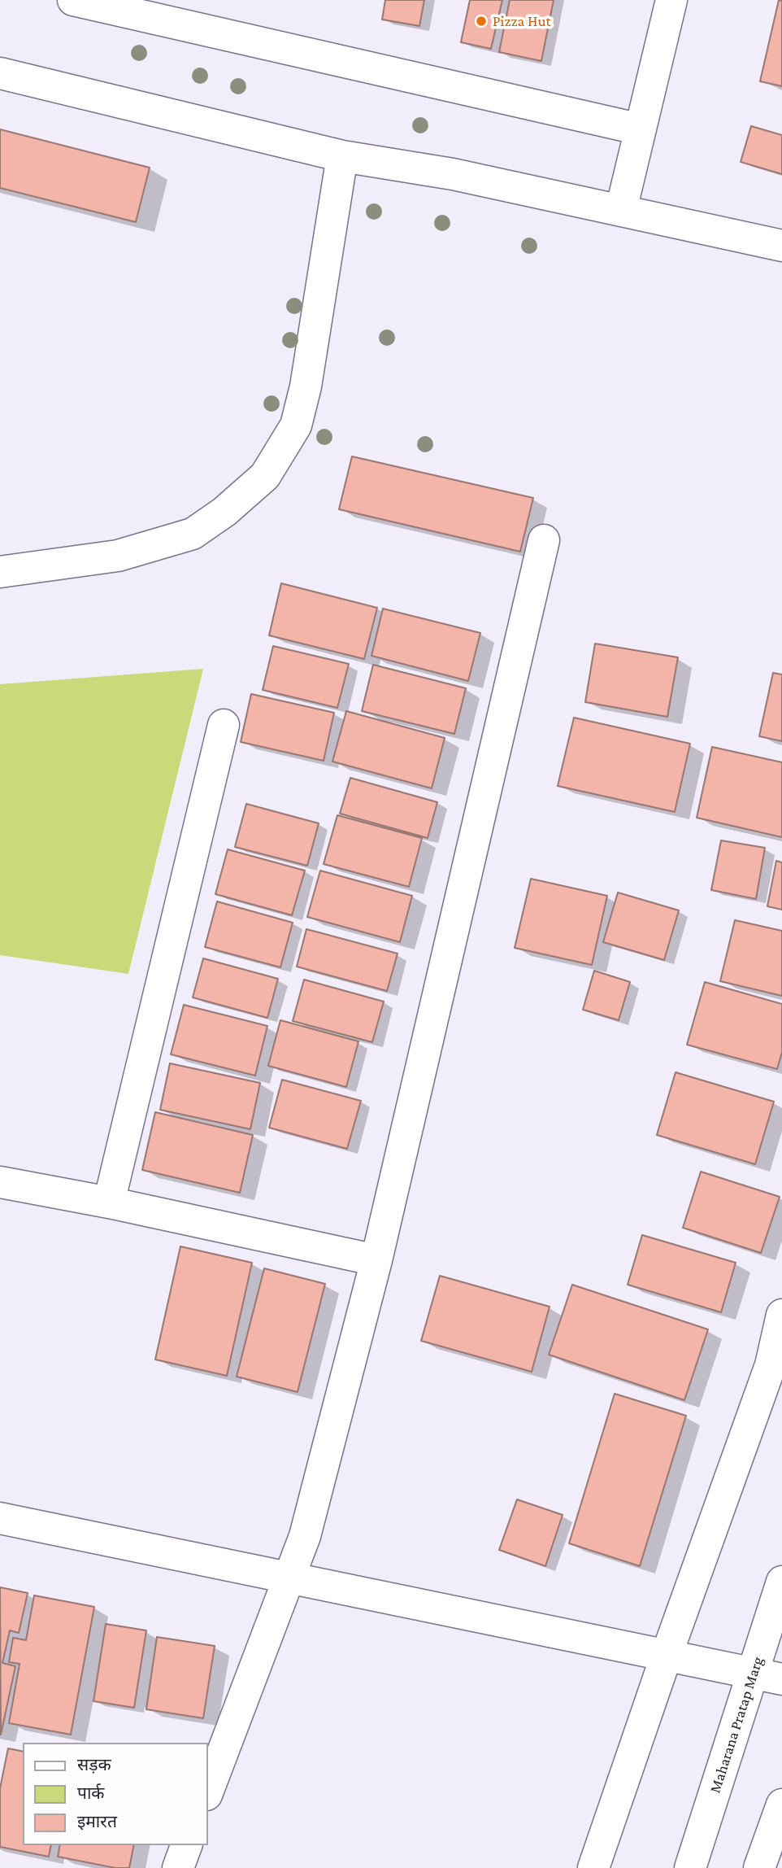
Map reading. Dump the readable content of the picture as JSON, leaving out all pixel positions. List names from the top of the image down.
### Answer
{
  "streets": {
    "street": ["Maharana Pratap Marg"]
  },
  "places": ["Pizza Hut"],
  "legend": ["सड़क", "पार्क", "इमारत"]
}
